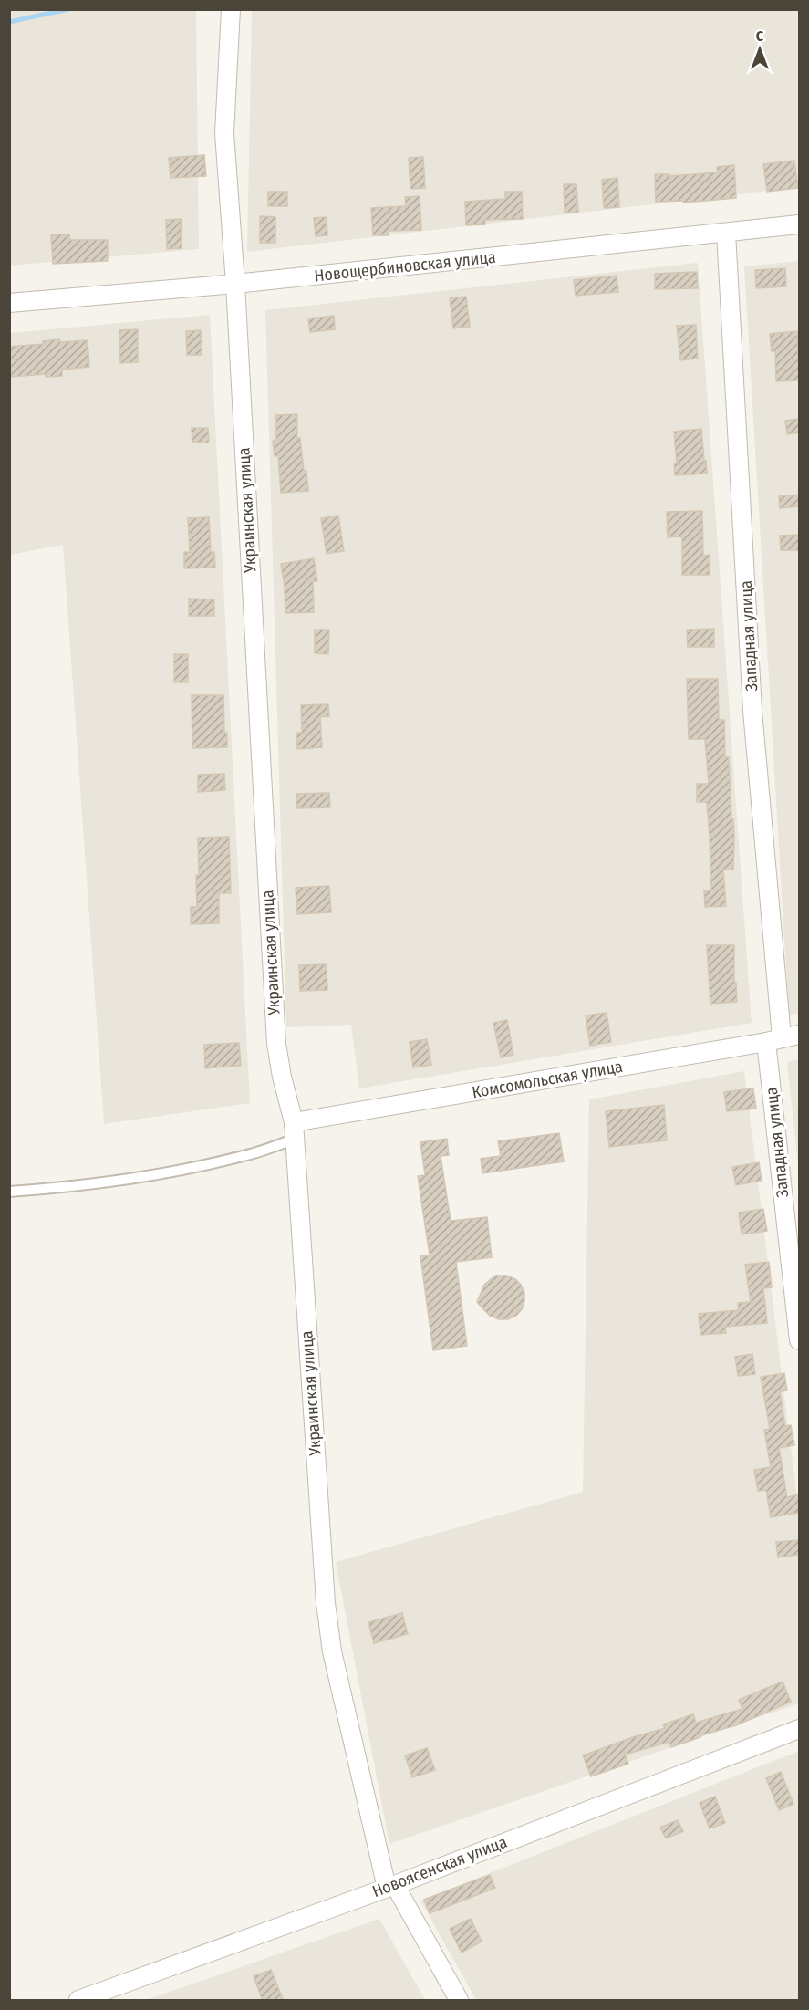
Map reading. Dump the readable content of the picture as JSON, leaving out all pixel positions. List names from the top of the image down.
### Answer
{
  "streets": {
    "street": [
      "Новощербиновская улица",
      "Украинская улица",
      "Западная улица",
      "Комсомольская улица",
      "Новоясенская улица"
    ]
  },
  "crossings": [
    ["Новощербиновская улица", "Украинская улица"],
    ["Новощербиновская улица", "Западная улица"],
    ["Украинская улица", "Комсомольская улица"],
    ["Украинская улица", "Новоясенская улица"],
    ["Западная улица", "Комсомольская улица"]
  ],
  "north": "top"
}
